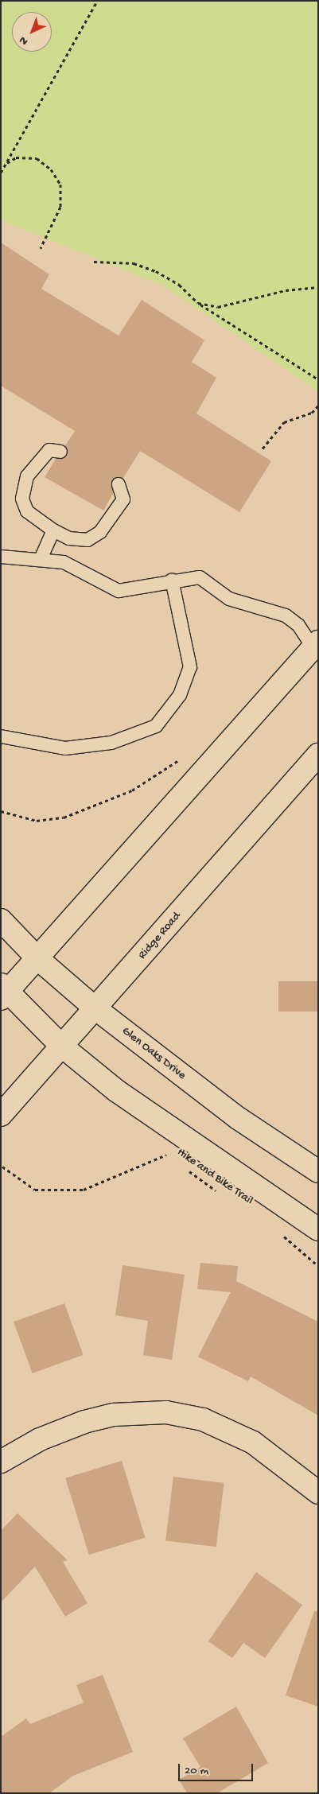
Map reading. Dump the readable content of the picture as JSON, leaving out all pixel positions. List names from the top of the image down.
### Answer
{
  "streets": {
    "street": ["Ridge Road", "Glen Oaks Drive"],
    "path": ["Hike and Bike Trail"]
  },
  "crossings": [
    ["Ridge Road", "Glen Oaks Drive"]
  ],
  "scale_bar": "20 m",
  "north": "bottom left"
}
